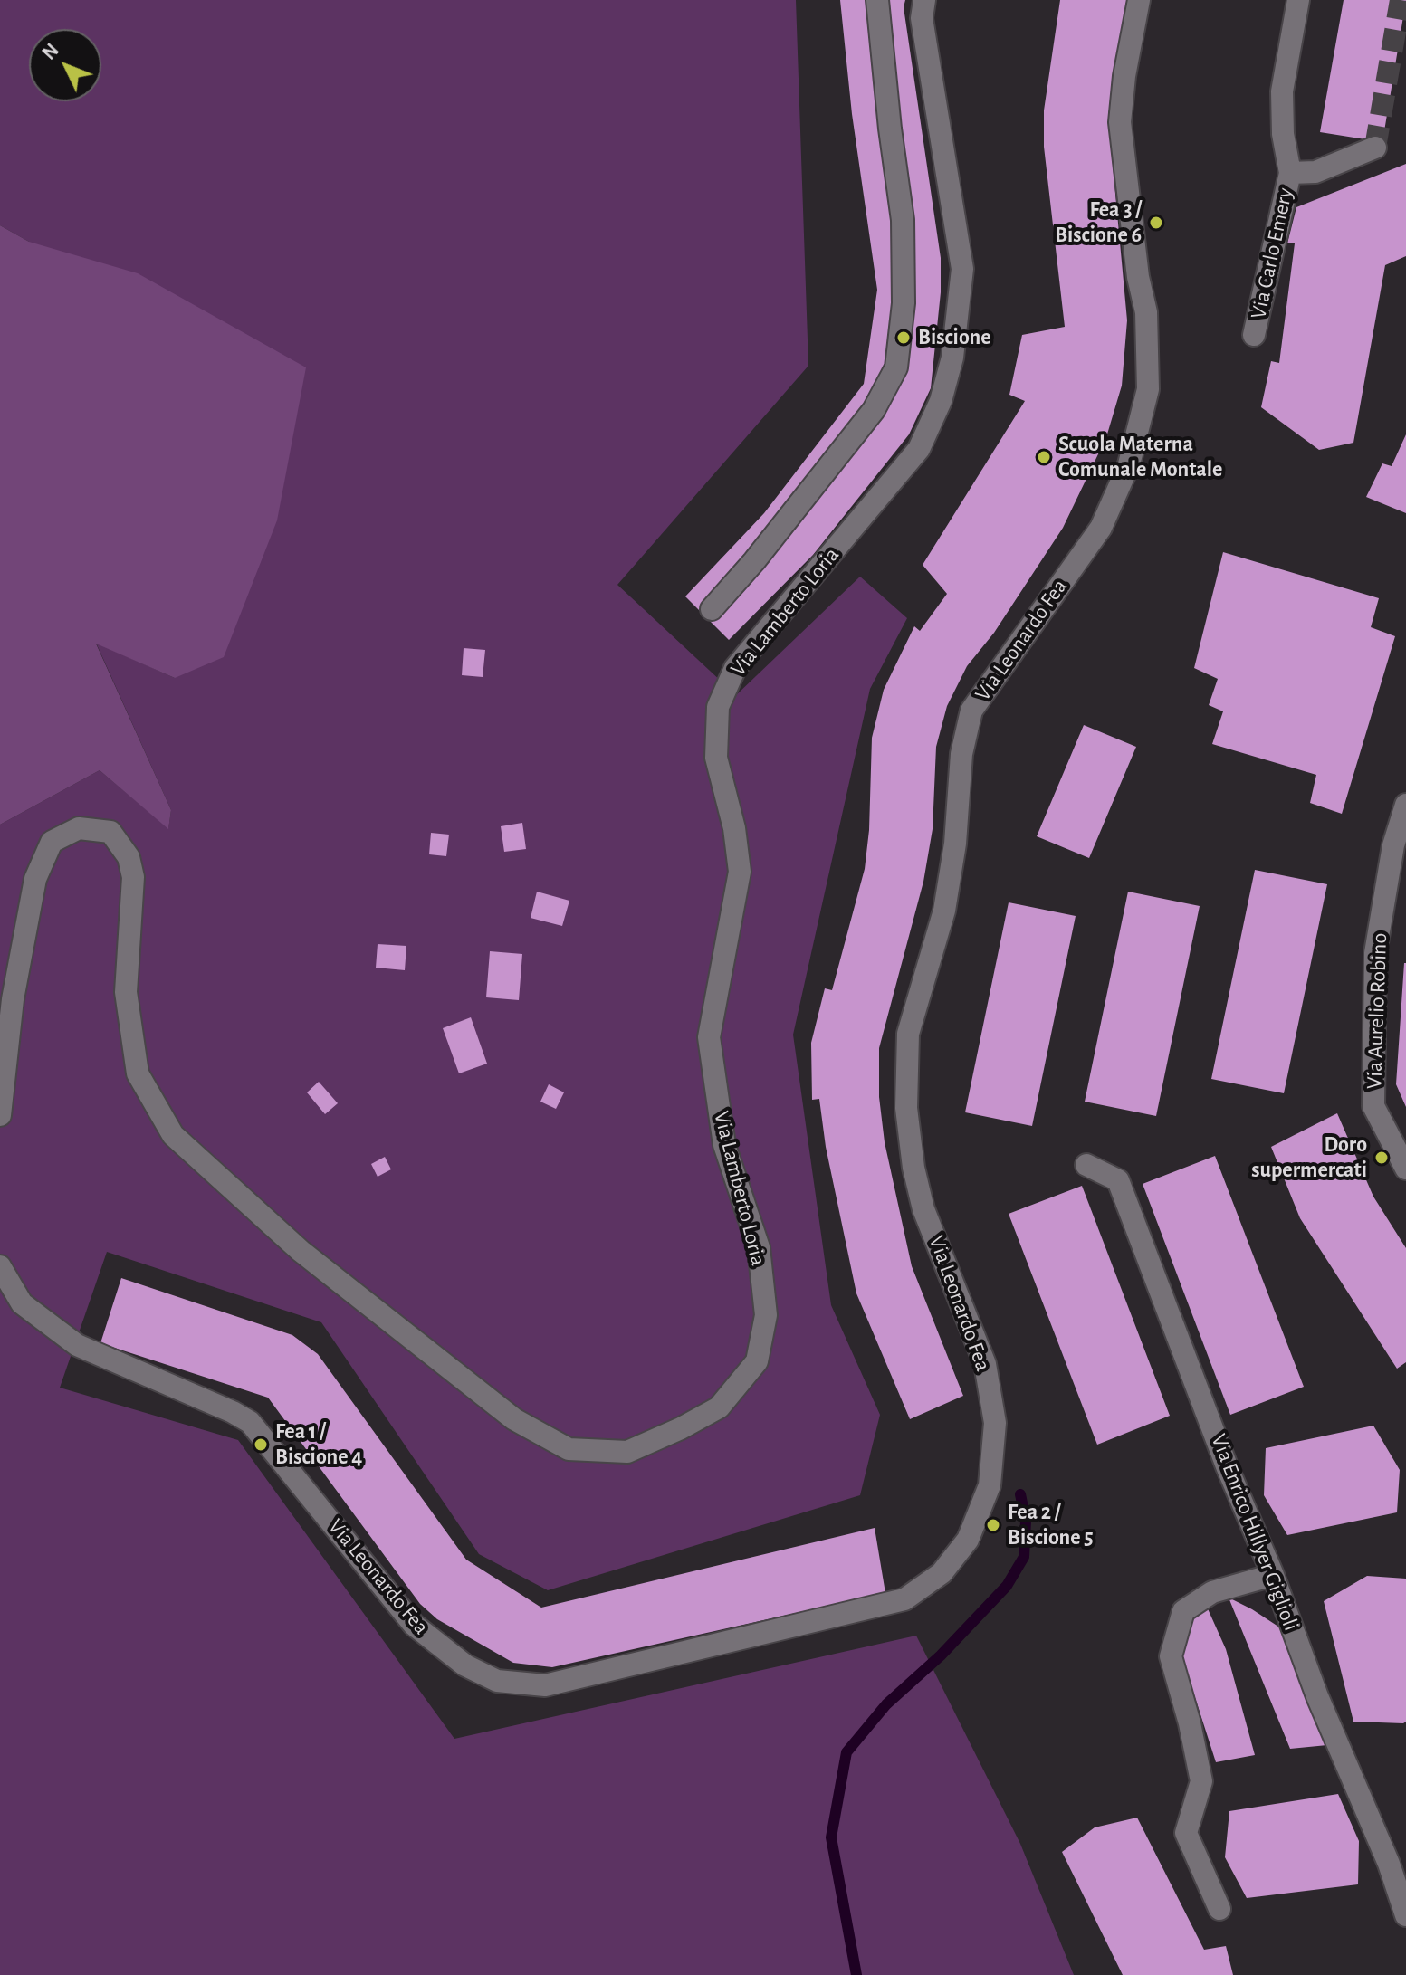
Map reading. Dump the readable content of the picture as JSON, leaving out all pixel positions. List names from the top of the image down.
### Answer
{
  "streets": {
    "street": [
      "Via Carlo Emery",
      "Via Lamberto Loria",
      "Via Leonardo Fea",
      "Via Aurelio Robino",
      "Via Enrico Hillyer Giglioli"
    ]
  },
  "places": [
    "Fea 3 / Biscione 6",
    "Biscione",
    "Scuola Materna Comunale Montale",
    "Doro supermercati",
    "Fea 1 / Biscione 4",
    "Fea 2 / Biscione 5"
  ],
  "north": "top left"
}
